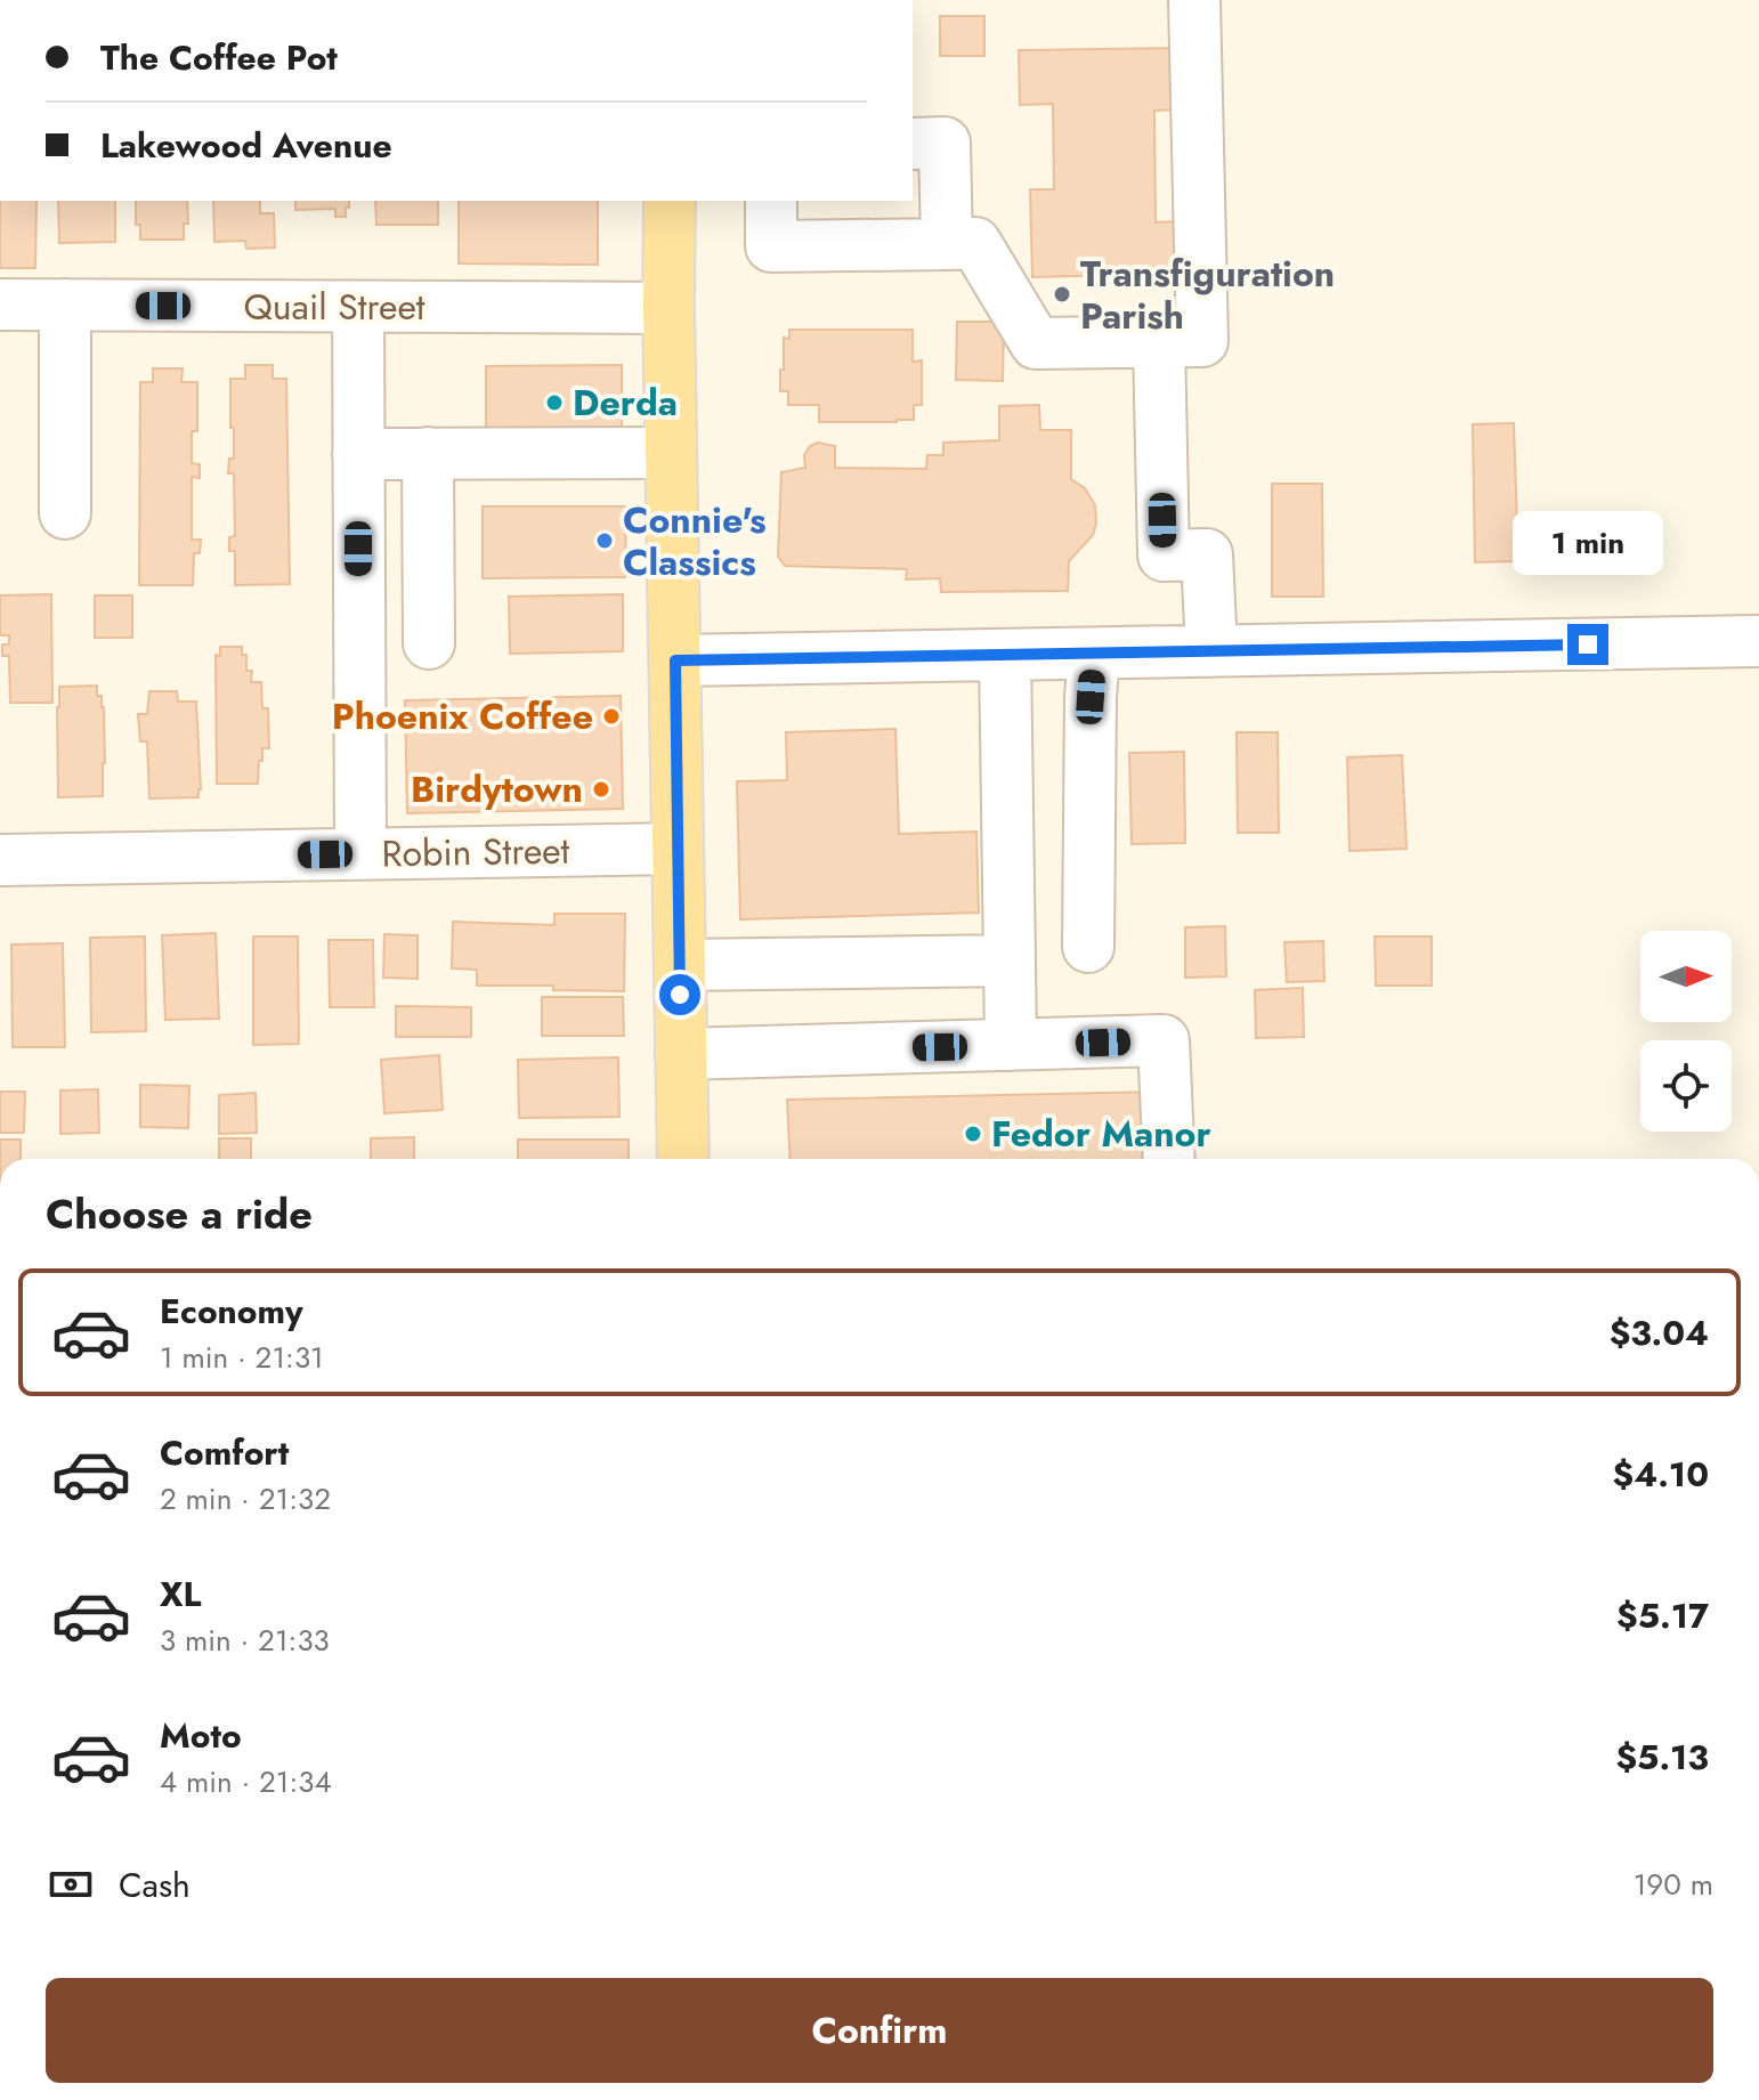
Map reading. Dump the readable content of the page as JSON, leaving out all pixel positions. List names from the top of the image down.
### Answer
{
  "streets": {
    "street": ["Quail Street", "Robin Street"]
  },
  "places": [
    "Transfiguration Parish",
    "Derda",
    "Connie's Classics",
    "Phoenix Coffee",
    "Birdytown",
    "Fedor Manor"
  ],
  "north": "right",
  "page": {
    "banner": ["The Coffee Pot", "Lakewood Avenue"],
    "bubble": "1 min",
    "heading": "Choose a ride",
    "list": [
      {
        "name": "Economy",
        "note": "1 min · 21:31",
        "value": "$3.04"
      },
      {
        "name": "Comfort",
        "note": "2 min · 21:32",
        "value": "$4.10"
      },
      {
        "name": "XL",
        "note": "3 min · 21:33",
        "value": "$5.17"
      },
      {
        "name": "Moto",
        "note": "4 min · 21:34",
        "value": "$5.13"
      }
    ],
    "pay": ["Cash", "190 m"],
    "buttons": "Confirm"
  }
}
